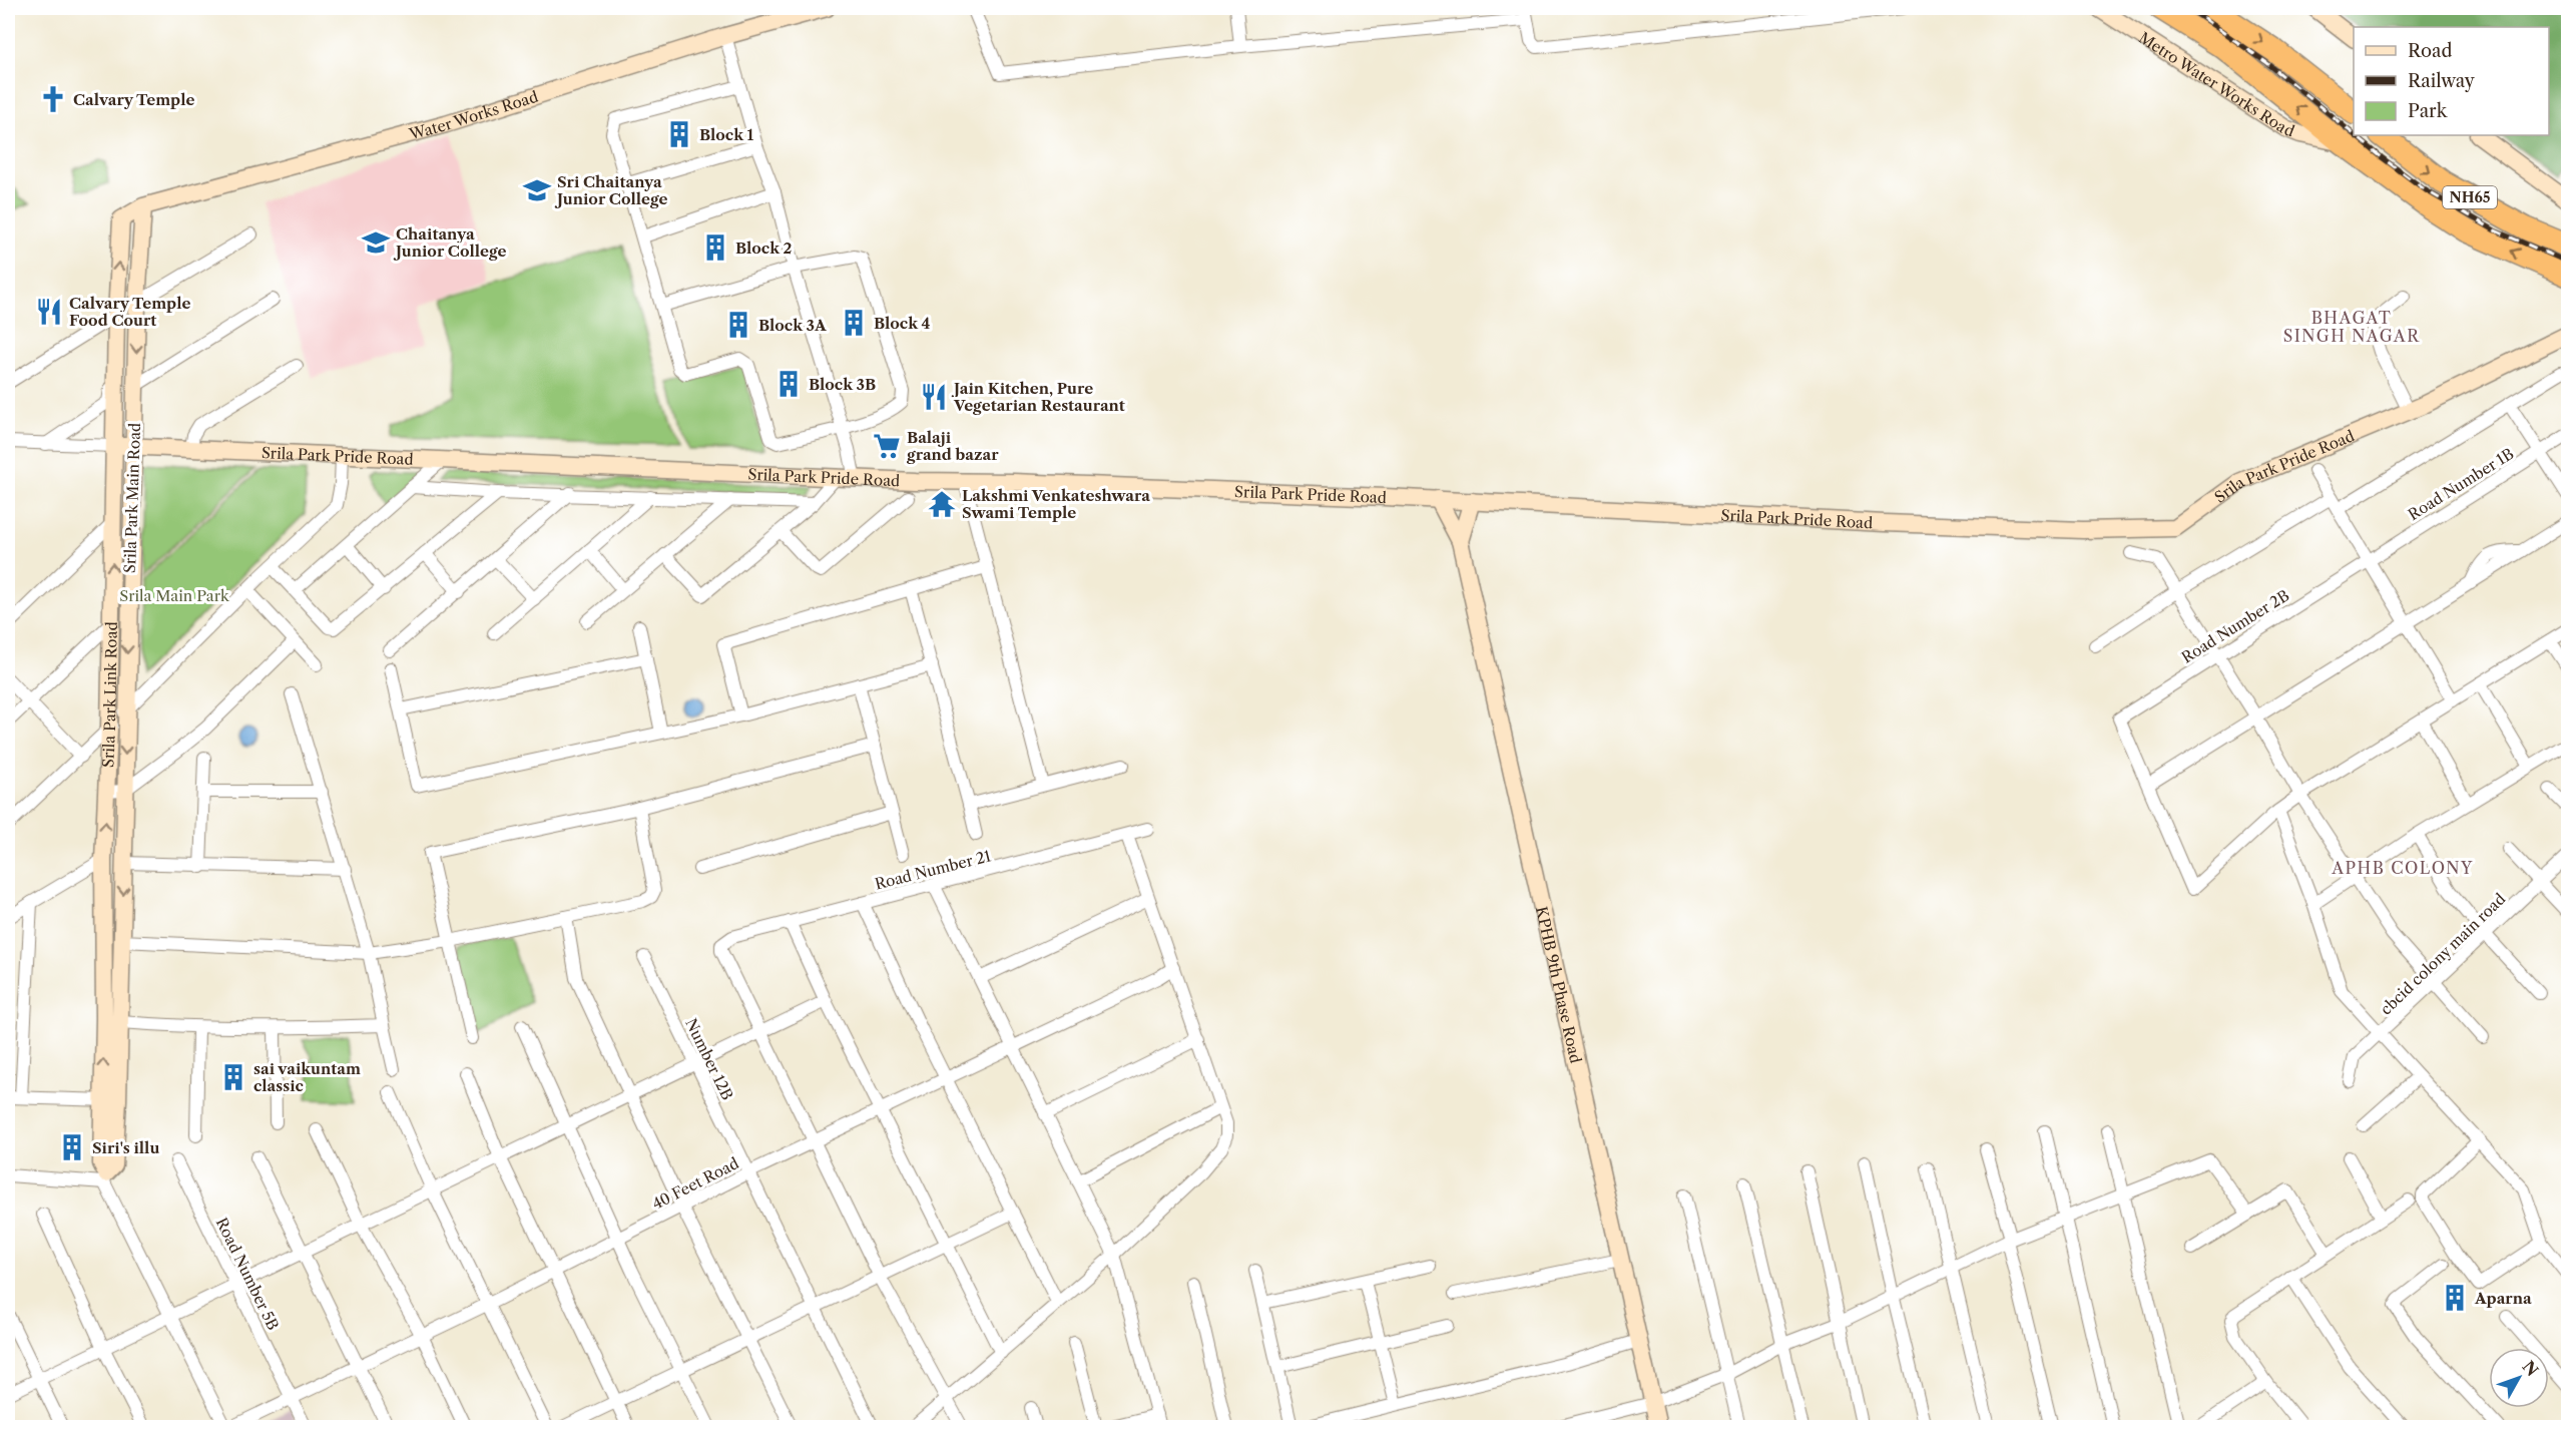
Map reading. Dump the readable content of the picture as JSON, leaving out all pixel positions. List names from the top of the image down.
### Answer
{
  "streets": {
    "highway": ["NH65"],
    "street": [
      "Metro Water Works Road",
      "Water Works Road",
      "Srila Park Pride Road",
      "Road Number 1B",
      "Srila Park Main Road",
      "Road Number 2B",
      "Srila Park Link Road",
      "Road Number 21",
      "cbcid colony main road",
      "KPHB 9th Phase Road",
      "Number 12B",
      "40 Feet Road",
      "Road Number 5B"
    ]
  },
  "crossings": [
    ["Metro Water Works Road", "NH65"],
    ["Water Works Road", "Srila Park Main Road"],
    ["Water Works Road", "Srila Park Link Road"],
    ["Srila Park Pride Road", "Srila Park Main Road"],
    ["Srila Park Pride Road", "Srila Park Link Road"],
    ["Srila Park Pride Road", "KPHB 9th Phase Road"],
    ["Road Number 1B", "Road Number 2B"],
    ["Srila Park Main Road", "Srila Park Link Road"],
    ["Number 12B", "40 Feet Road"],
    ["40 Feet Road", "Road Number 5B"]
  ],
  "one_way": ["Srila Park Main Road"],
  "districts": ["BHAGAT SINGH NAGAR", "APHB COLONY"],
  "parks": ["Srila Main Park"],
  "places": {
    "church": ["Calvary Temple"],
    "building": [
      "Block 1",
      "Block 2",
      "Block 4",
      "Block 3A",
      "Block 3B",
      "sai vaikuntam classic",
      "Siri's illu",
      "Aparna"
    ],
    "school or university": ["Sri Chaitanya Junior College", "Chaitanya Junior College"],
    "restaurant": ["Calvary Temple Food Court", "Jain Kitchen, Pure Vegetarian Restaurant"],
    "supermarket": ["Balaji grand bazar"],
    "temple": ["Lakshmi Venkateshwara Swami Temple"]
  },
  "legend": ["Road", "Railway", "Park"],
  "north": "top right"
}
